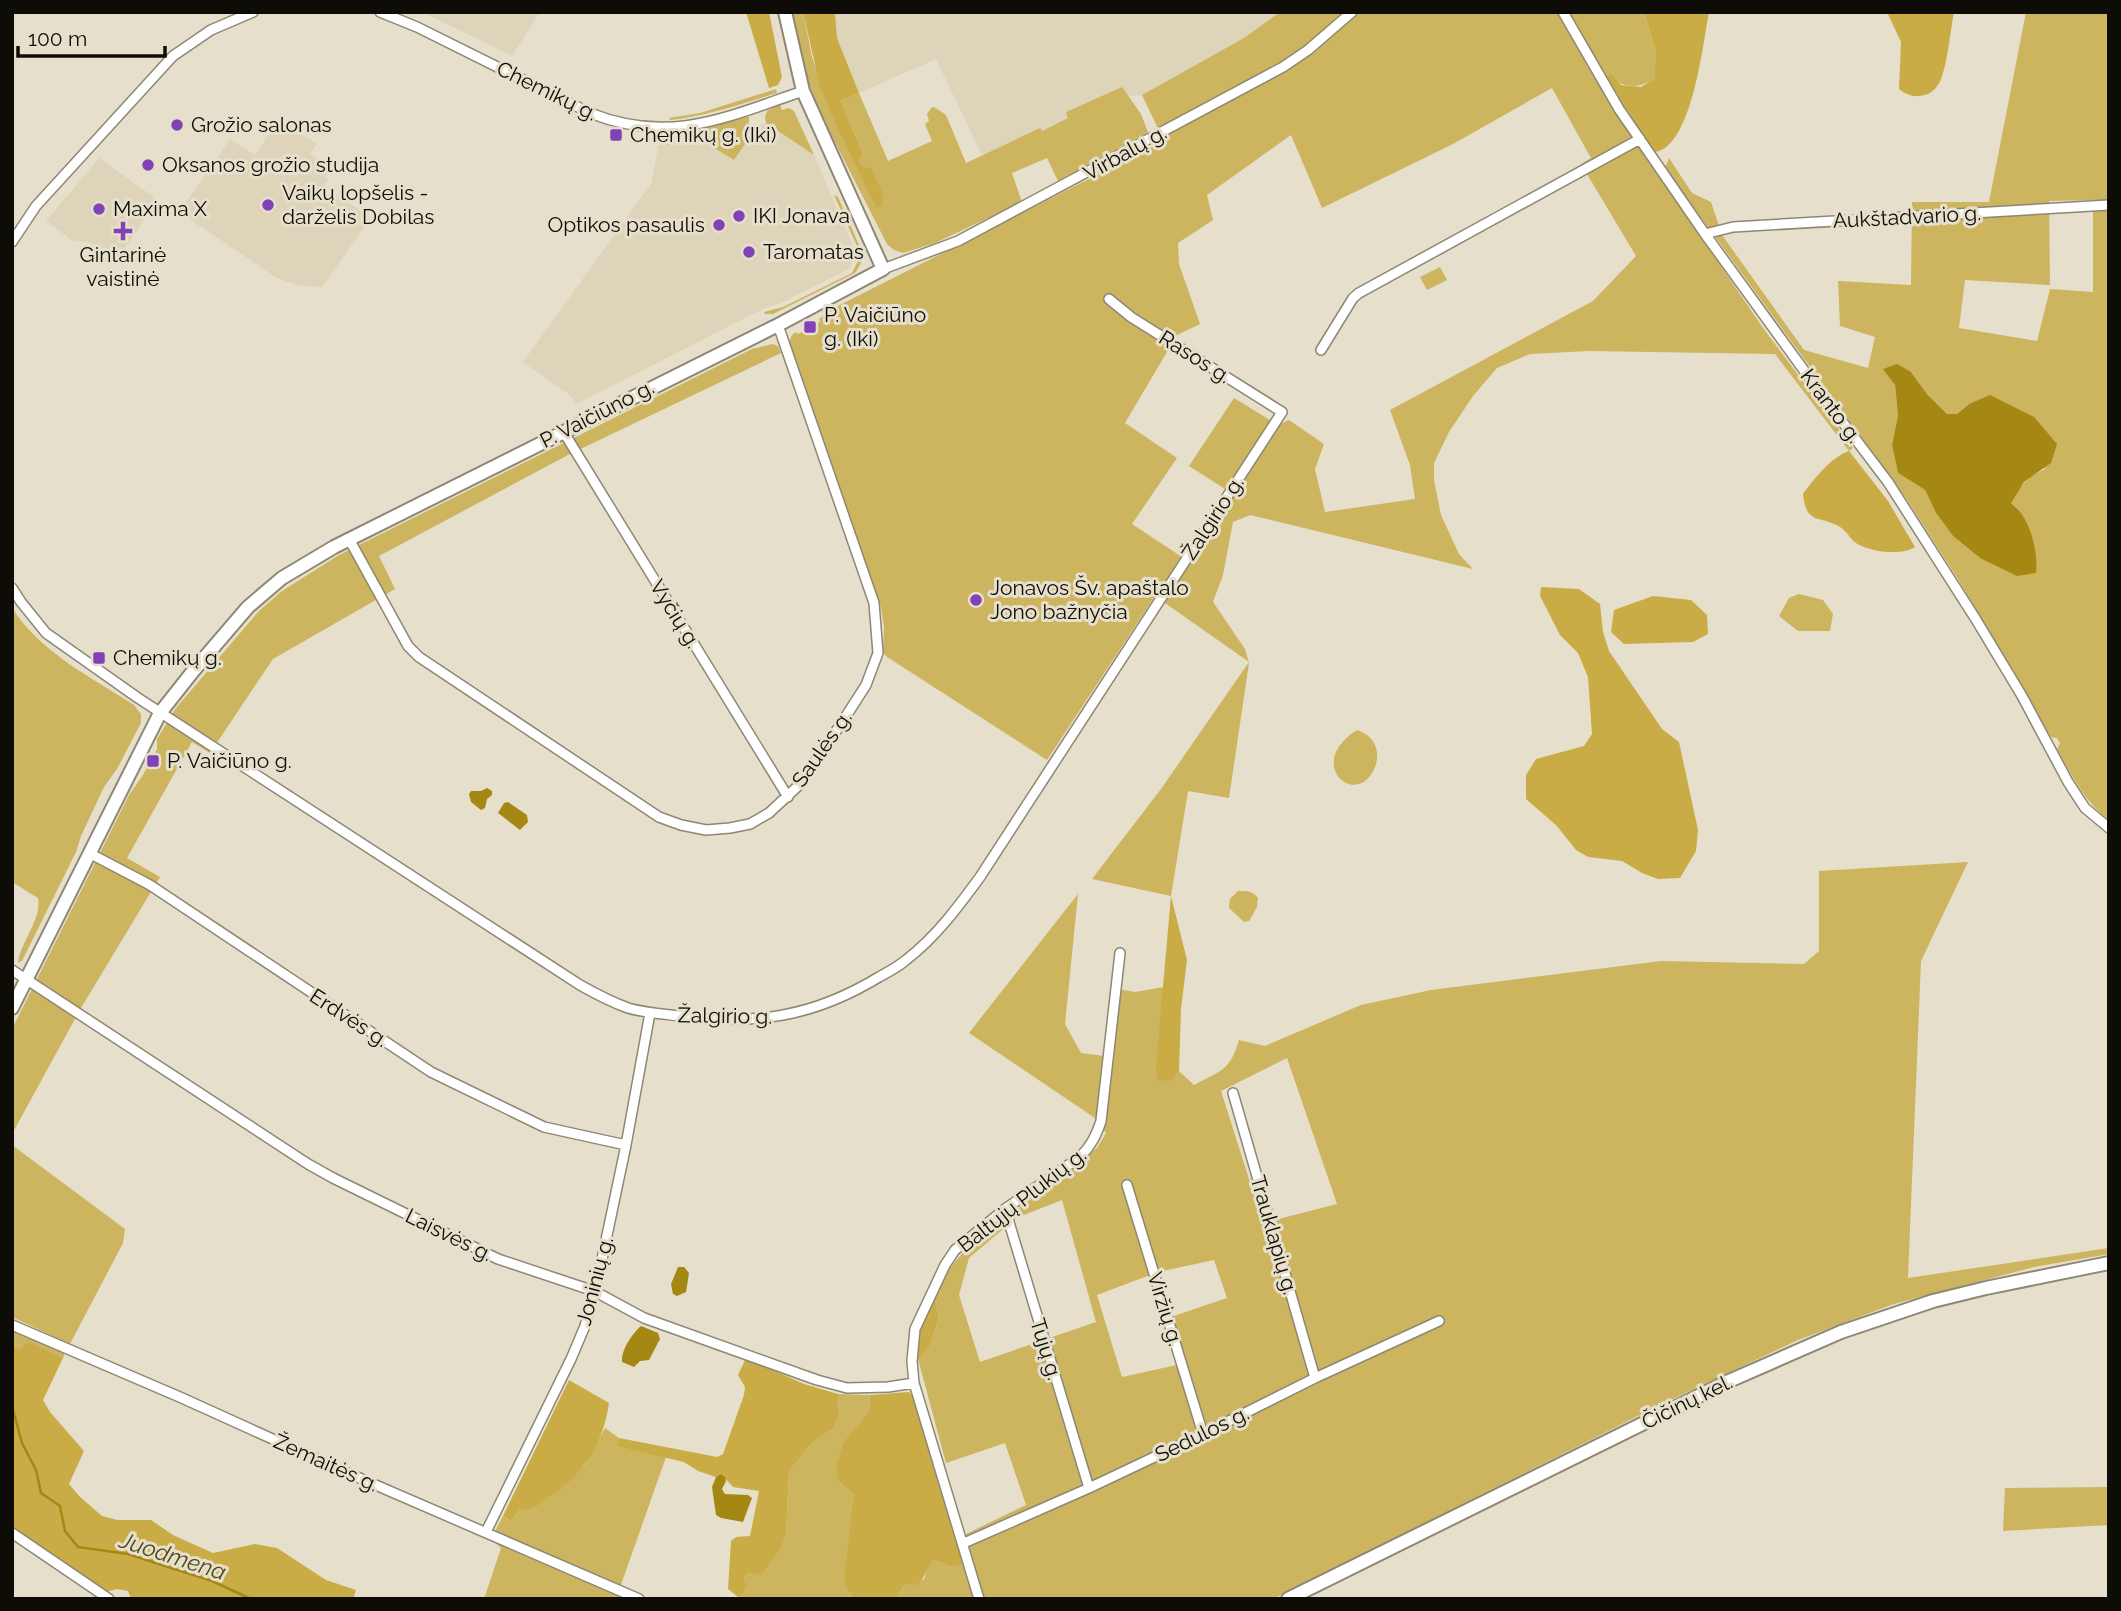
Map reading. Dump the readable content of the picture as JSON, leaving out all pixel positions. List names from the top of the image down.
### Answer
{
  "streets": {
    "main road": ["P. Vaičiūno g.", "Čičinų kel."],
    "street": [
      "Chemikų g.",
      "Virbalų g.",
      "Aukštadvario g.",
      "Rasos g.",
      "Kranto g.",
      "Žalgirio g.",
      "Vyčių g.",
      "Saulės g.",
      "Erdvės g.",
      "Baltųjų Plukių g.",
      "Laisvės g.",
      "Trauklapių g.",
      "Joninių g.",
      "Viržių g.",
      "Tujų g.",
      "Sedulos g.",
      "Žemaitės g."
    ]
  },
  "crossings": [
    ["Virbalų g.", "P. Vaičiūno g."],
    ["Aukštadvario g.", "Kranto g."],
    ["Rasos g.", "Žalgirio g."],
    ["P. Vaičiūno g.", "Žalgirio g."],
    ["P. Vaičiūno g.", "Vyčių g."],
    ["P. Vaičiūno g.", "Saulės g."],
    ["P. Vaičiūno g.", "Erdvės g."],
    ["P. Vaičiūno g.", "Laisvės g."],
    ["Žalgirio g.", "Joninių g."],
    ["Vyčių g.", "Saulės g."],
    ["Erdvės g.", "Joninių g."],
    ["Baltųjų Plukių g.", "Laisvės g."],
    ["Baltųjų Plukių g.", "Tujų g."],
    ["Baltųjų Plukių g.", "Sedulos g."],
    ["Laisvės g.", "Joninių g."],
    ["Trauklapių g.", "Sedulos g."],
    ["Joninių g.", "Žemaitės g."],
    ["Viržių g.", "Sedulos g."],
    ["Tujų g.", "Sedulos g."]
  ],
  "water": ["Juodmena"],
  "places": {
    "other": [
      "Grožio salonas",
      "Oksanos grožio studija",
      "Vaikų lopšelis - darželis Dobilas",
      "Maxima X",
      "IKI Jonava",
      "Optikos pasaulis",
      "Taromatas",
      "Jonavos Šv. apaštalo Jono bažnyčia"
    ],
    "transit": [
      "Chemikų g. (Iki)",
      "P. Vaičiūno g. (Iki)",
      "Chemikų g.",
      "P. Vaičiūno g."
    ],
    "health": ["Gintarinė vaistinė"]
  },
  "scale_bar": "100 m"
}
